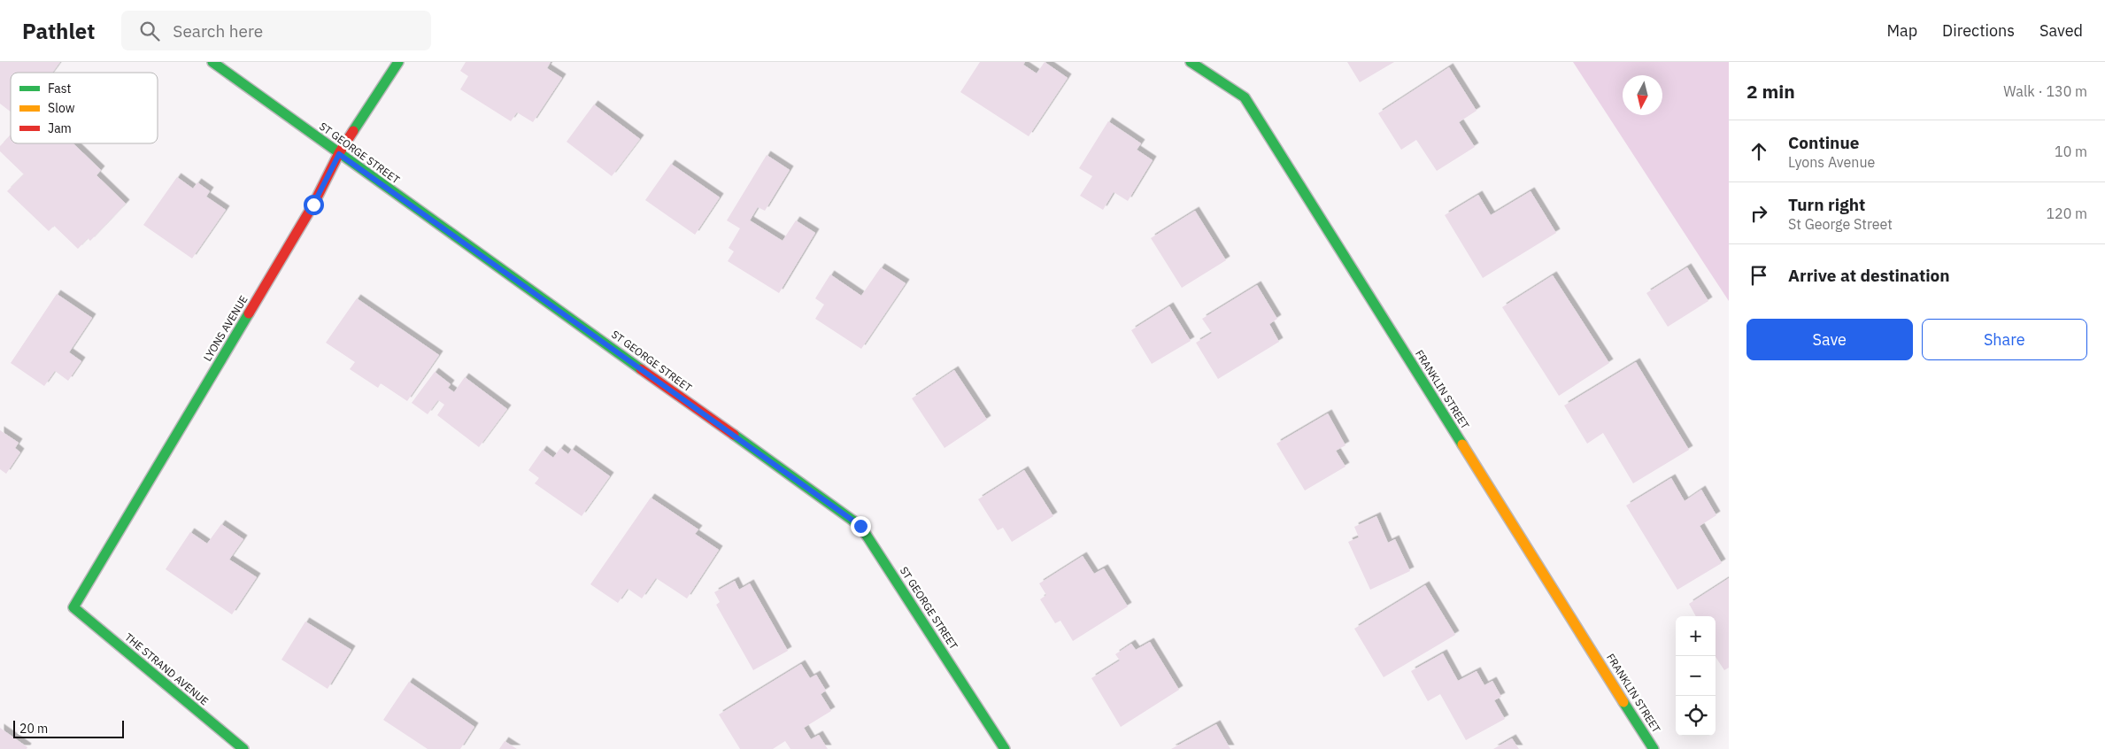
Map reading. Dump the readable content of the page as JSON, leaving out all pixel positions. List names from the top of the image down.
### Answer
{
  "streets": {
    "street": [
      "ST GEORGE STREET",
      "LYONS AVENUE",
      "FRANKLIN STREET",
      "THE STRAND AVENUE"
    ]
  },
  "crossings": [
    ["ST GEORGE STREET", "LYONS AVENUE"],
    ["LYONS AVENUE", "THE STRAND AVENUE"]
  ],
  "legend": ["Fast", "Slow", "Jam"],
  "scale_bar": "20 m",
  "north": "bottom",
  "page": {
    "header": "Pathlet",
    "search": "Search here",
    "nav": ["Map", "Directions", "Saved"],
    "heading": ["2 min", "Walk · 130 m"],
    "list": [
      ["Continue", "Lyons Avenue", "10 m"],
      ["Turn right", "St George Street", "120 m"],
      "Arrive at destination"
    ],
    "buttons": ["Save", "Share"],
    "map_buttons": ["+", "−"],
    "scale": "20 m"
  }
}
